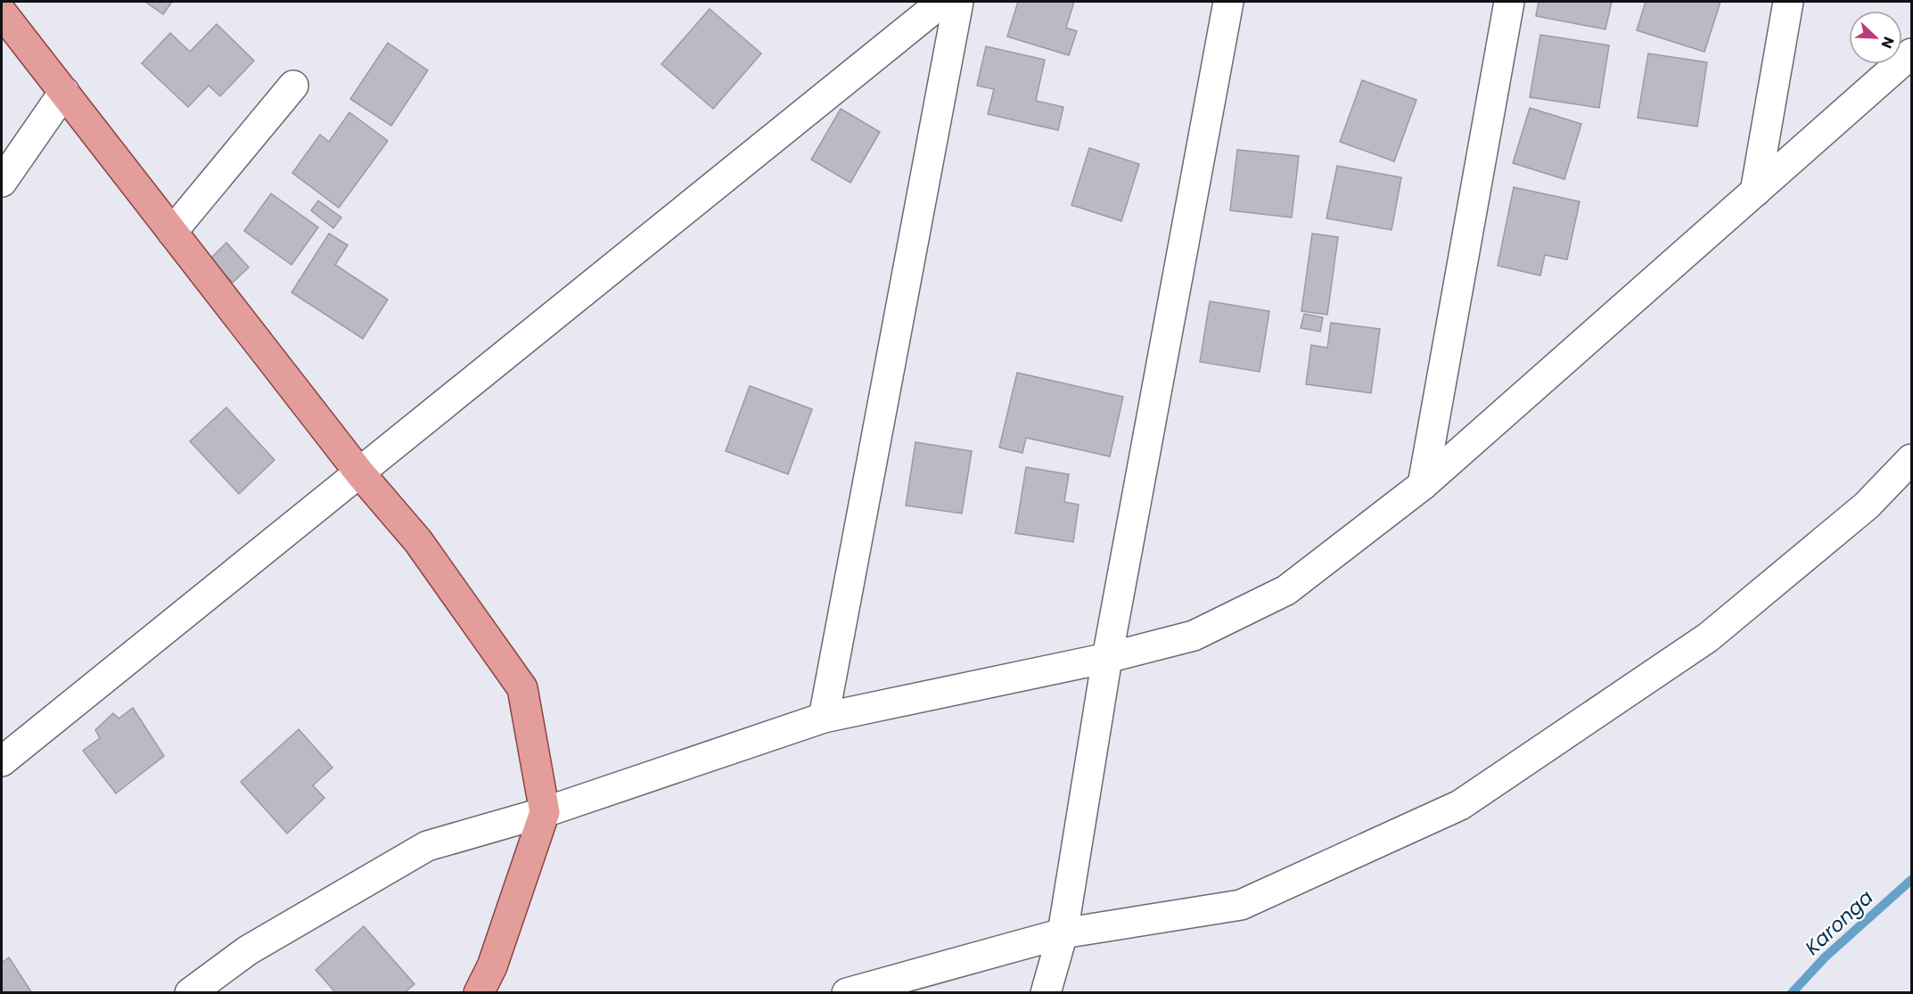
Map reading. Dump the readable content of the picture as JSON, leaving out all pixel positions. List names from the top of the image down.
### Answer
{
  "water": ["Karonga"],
  "north": "bottom right"
}
